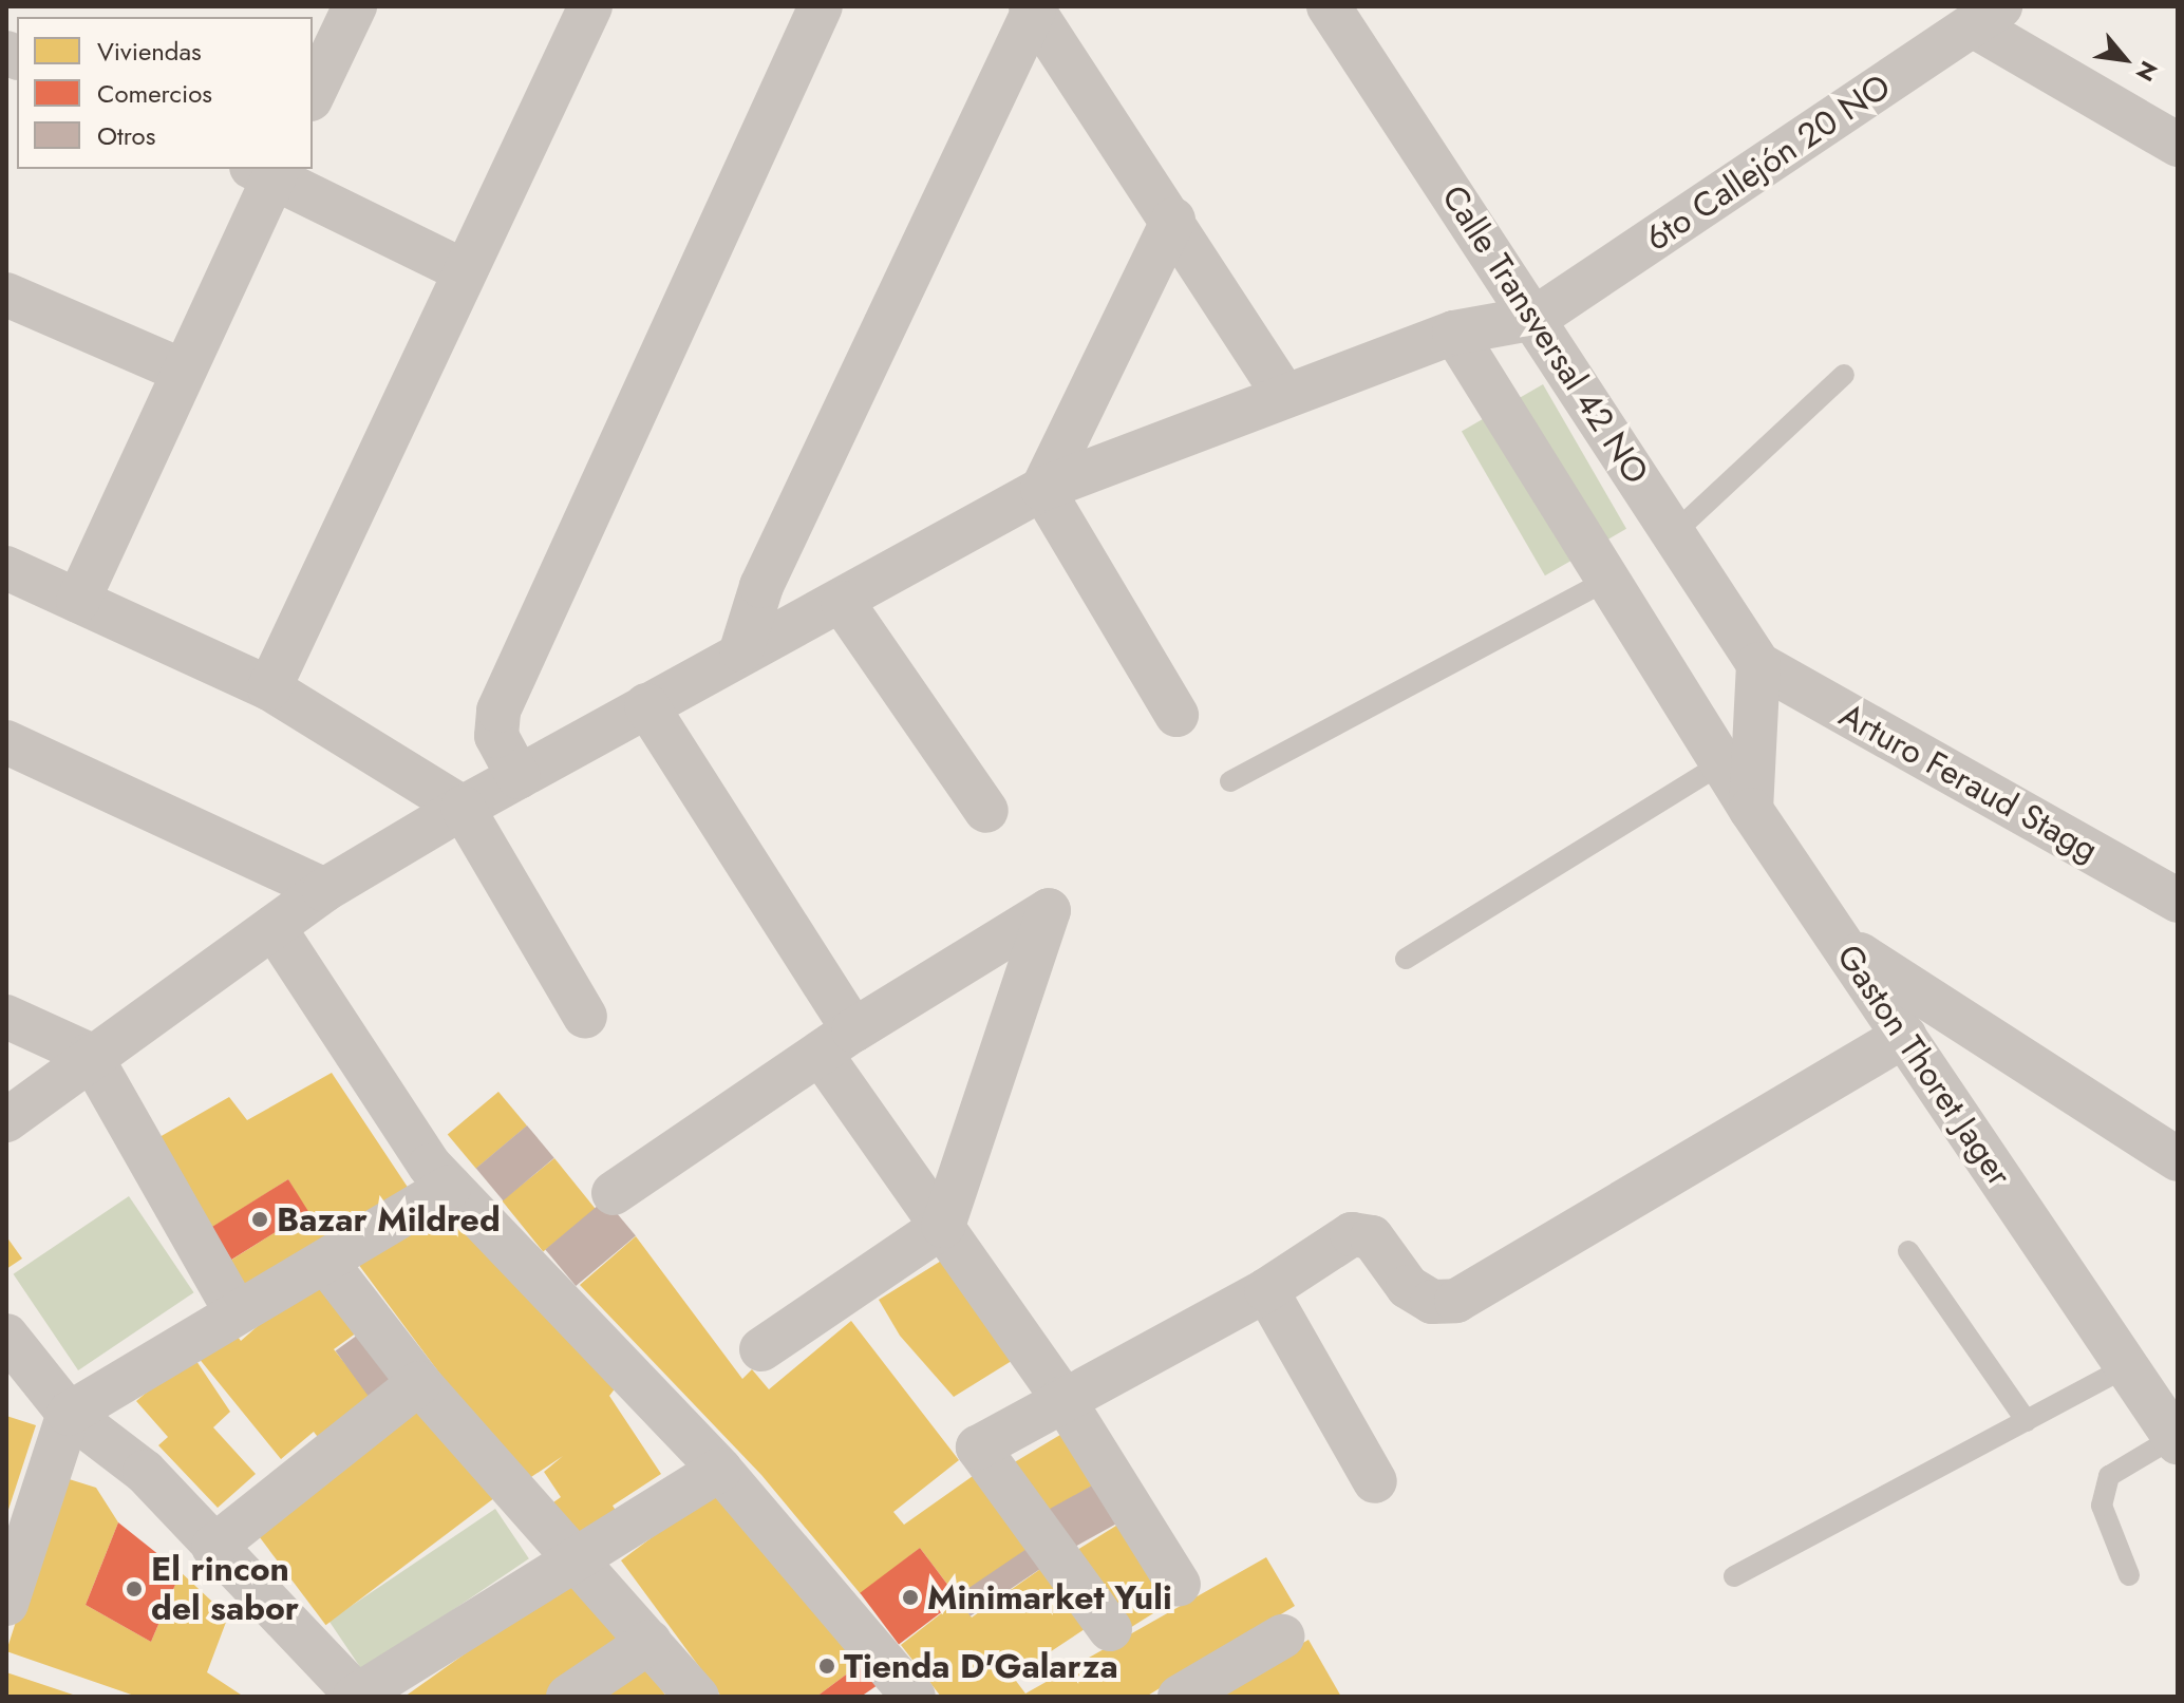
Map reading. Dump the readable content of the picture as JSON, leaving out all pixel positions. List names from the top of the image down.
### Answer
{
  "streets": {
    "street": [
      "6to Callejón 20 NO",
      "Calle Transversal 42 NO",
      "Arturo Feraud Stagg",
      "Gaston Thoret Jager"
    ]
  },
  "crossings": [
    ["6to Callejón 20 NO", "Calle Transversal 42 NO"],
    ["Calle Transversal 42 NO", "Arturo Feraud Stagg"]
  ],
  "places": [
    "Bazar Mildred",
    "El rincon del sabor",
    "Minimarket Yuli",
    "Tienda D'Galarza"
  ],
  "legend": ["Viviendas", "Comercios", "Otros"],
  "north": "bottom right"
}
